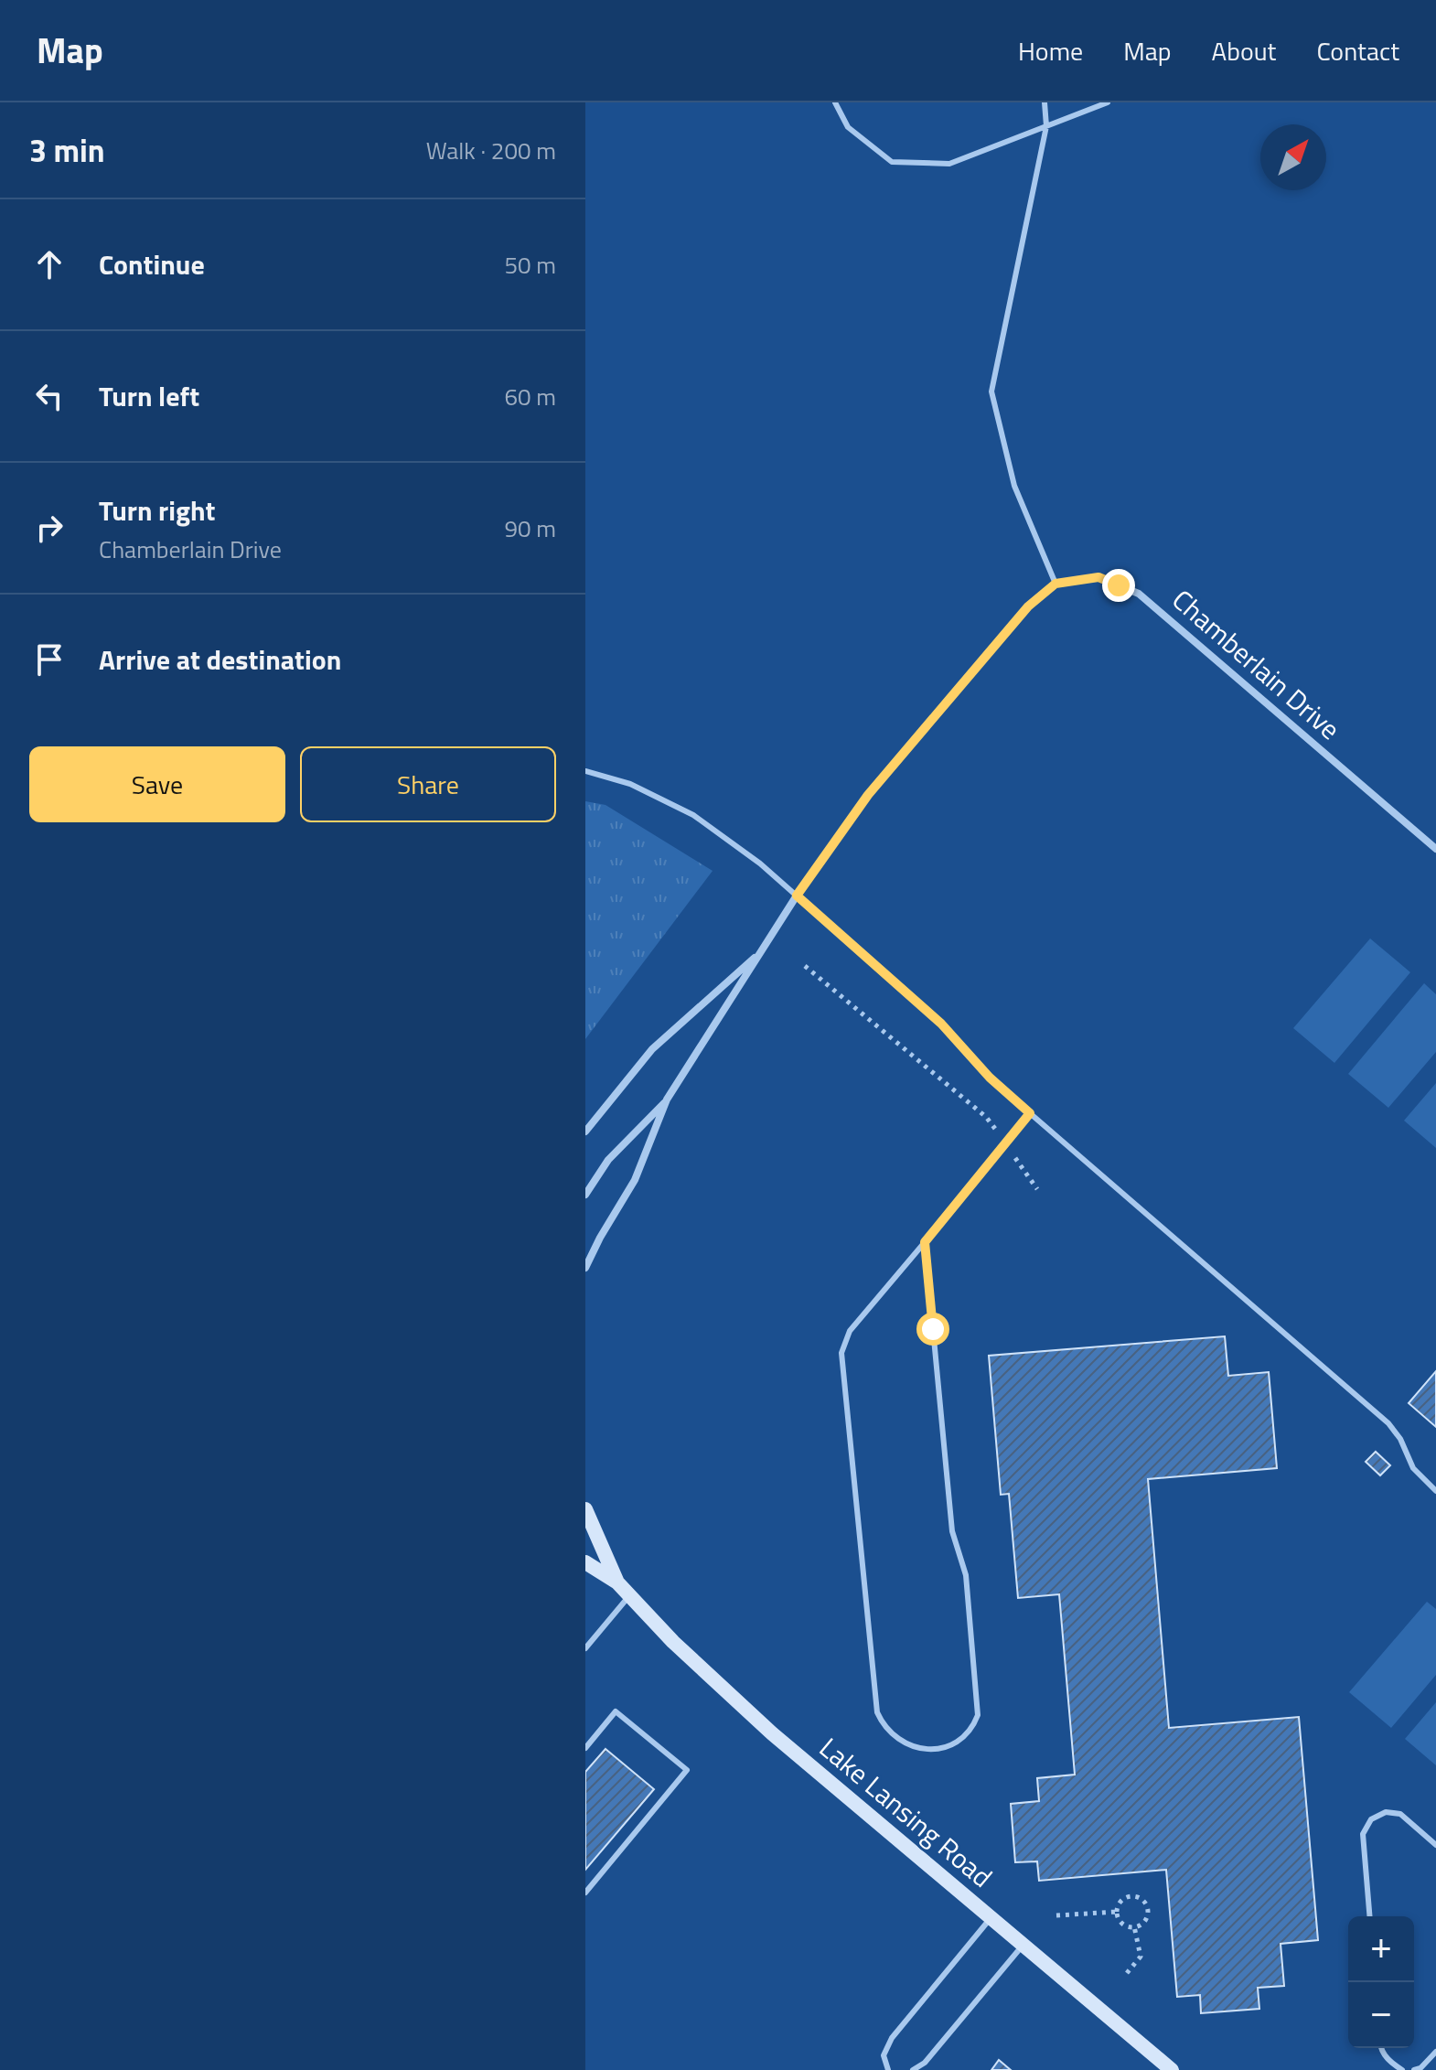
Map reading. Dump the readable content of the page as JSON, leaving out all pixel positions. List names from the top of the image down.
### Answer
{
  "streets": {
    "main road": ["Lake Lansing Road"],
    "street": ["Chamberlain Drive"]
  },
  "north": "top right",
  "page": {
    "header": "Map",
    "nav": [
      "Home",
      "Map",
      "About",
      "Contact"
    ],
    "heading": ["3 min", "Walk · 200 m"],
    "list": [
      ["Continue", "50 m"],
      ["Turn left", "60 m"],
      ["Turn right", "Chamberlain Drive", "90 m"],
      "Arrive at destination"
    ],
    "buttons": ["Save", "Share"],
    "map_buttons": ["+", "−"]
  }
}
